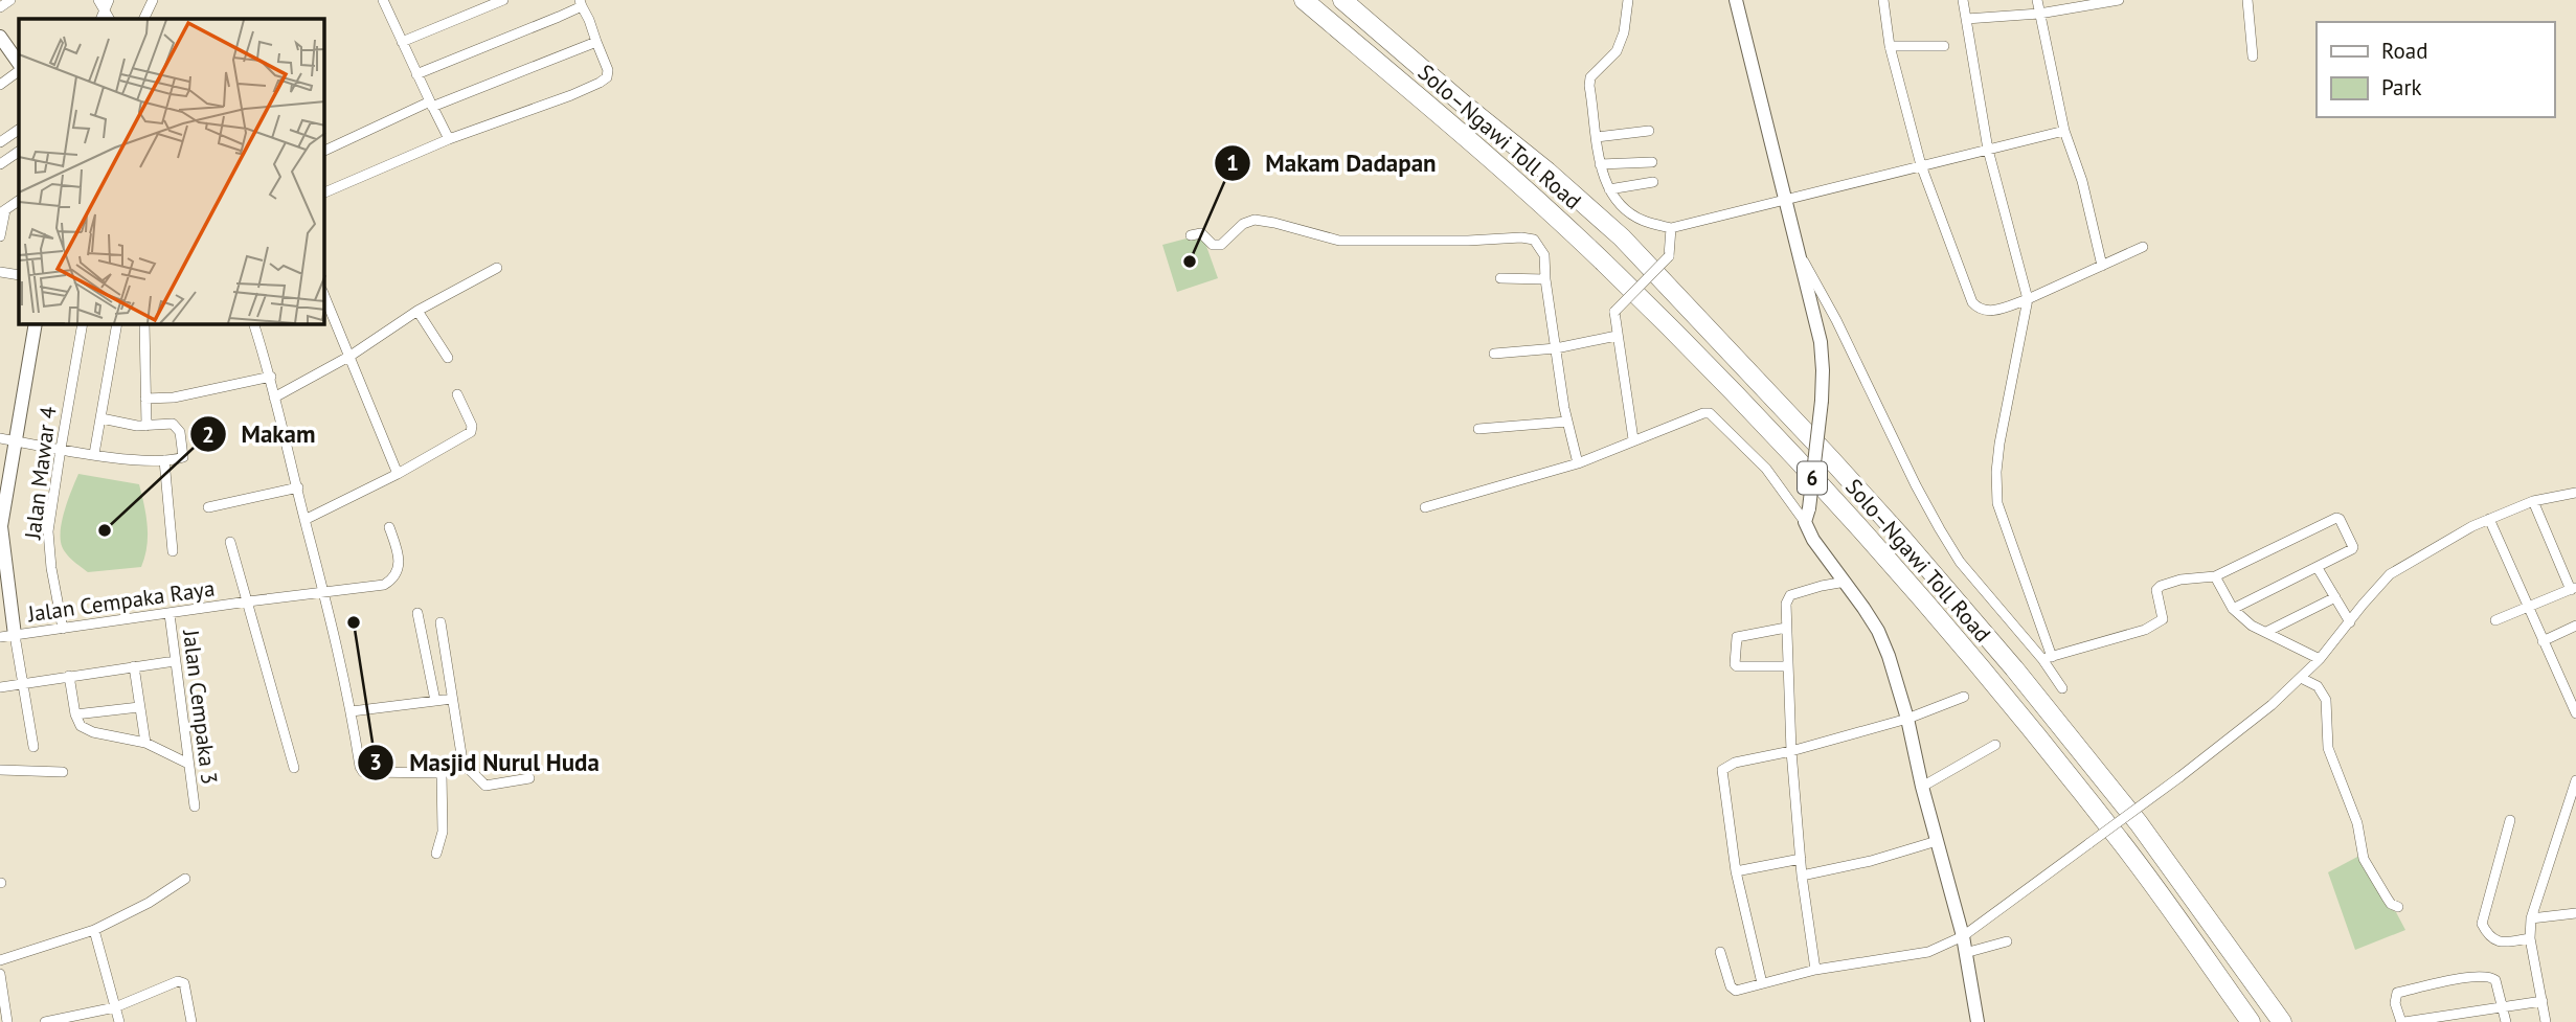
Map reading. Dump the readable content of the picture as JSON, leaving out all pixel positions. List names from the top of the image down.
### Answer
{
  "streets": {
    "highway": ["Solo–Ngawi Toll Road", "6"],
    "street": ["Jalan Mawar 4", "Jalan Cempaka Raya", "Jalan Cempaka 3"]
  },
  "crossings": [
    ["Jalan Mawar 4", "Jalan Cempaka Raya"],
    ["Jalan Cempaka Raya", "Jalan Cempaka 3"]
  ],
  "places": ["Makam Dadapan", "Makam", "Masjid Nurul Huda"],
  "legend": ["Road", "Park"]
}
